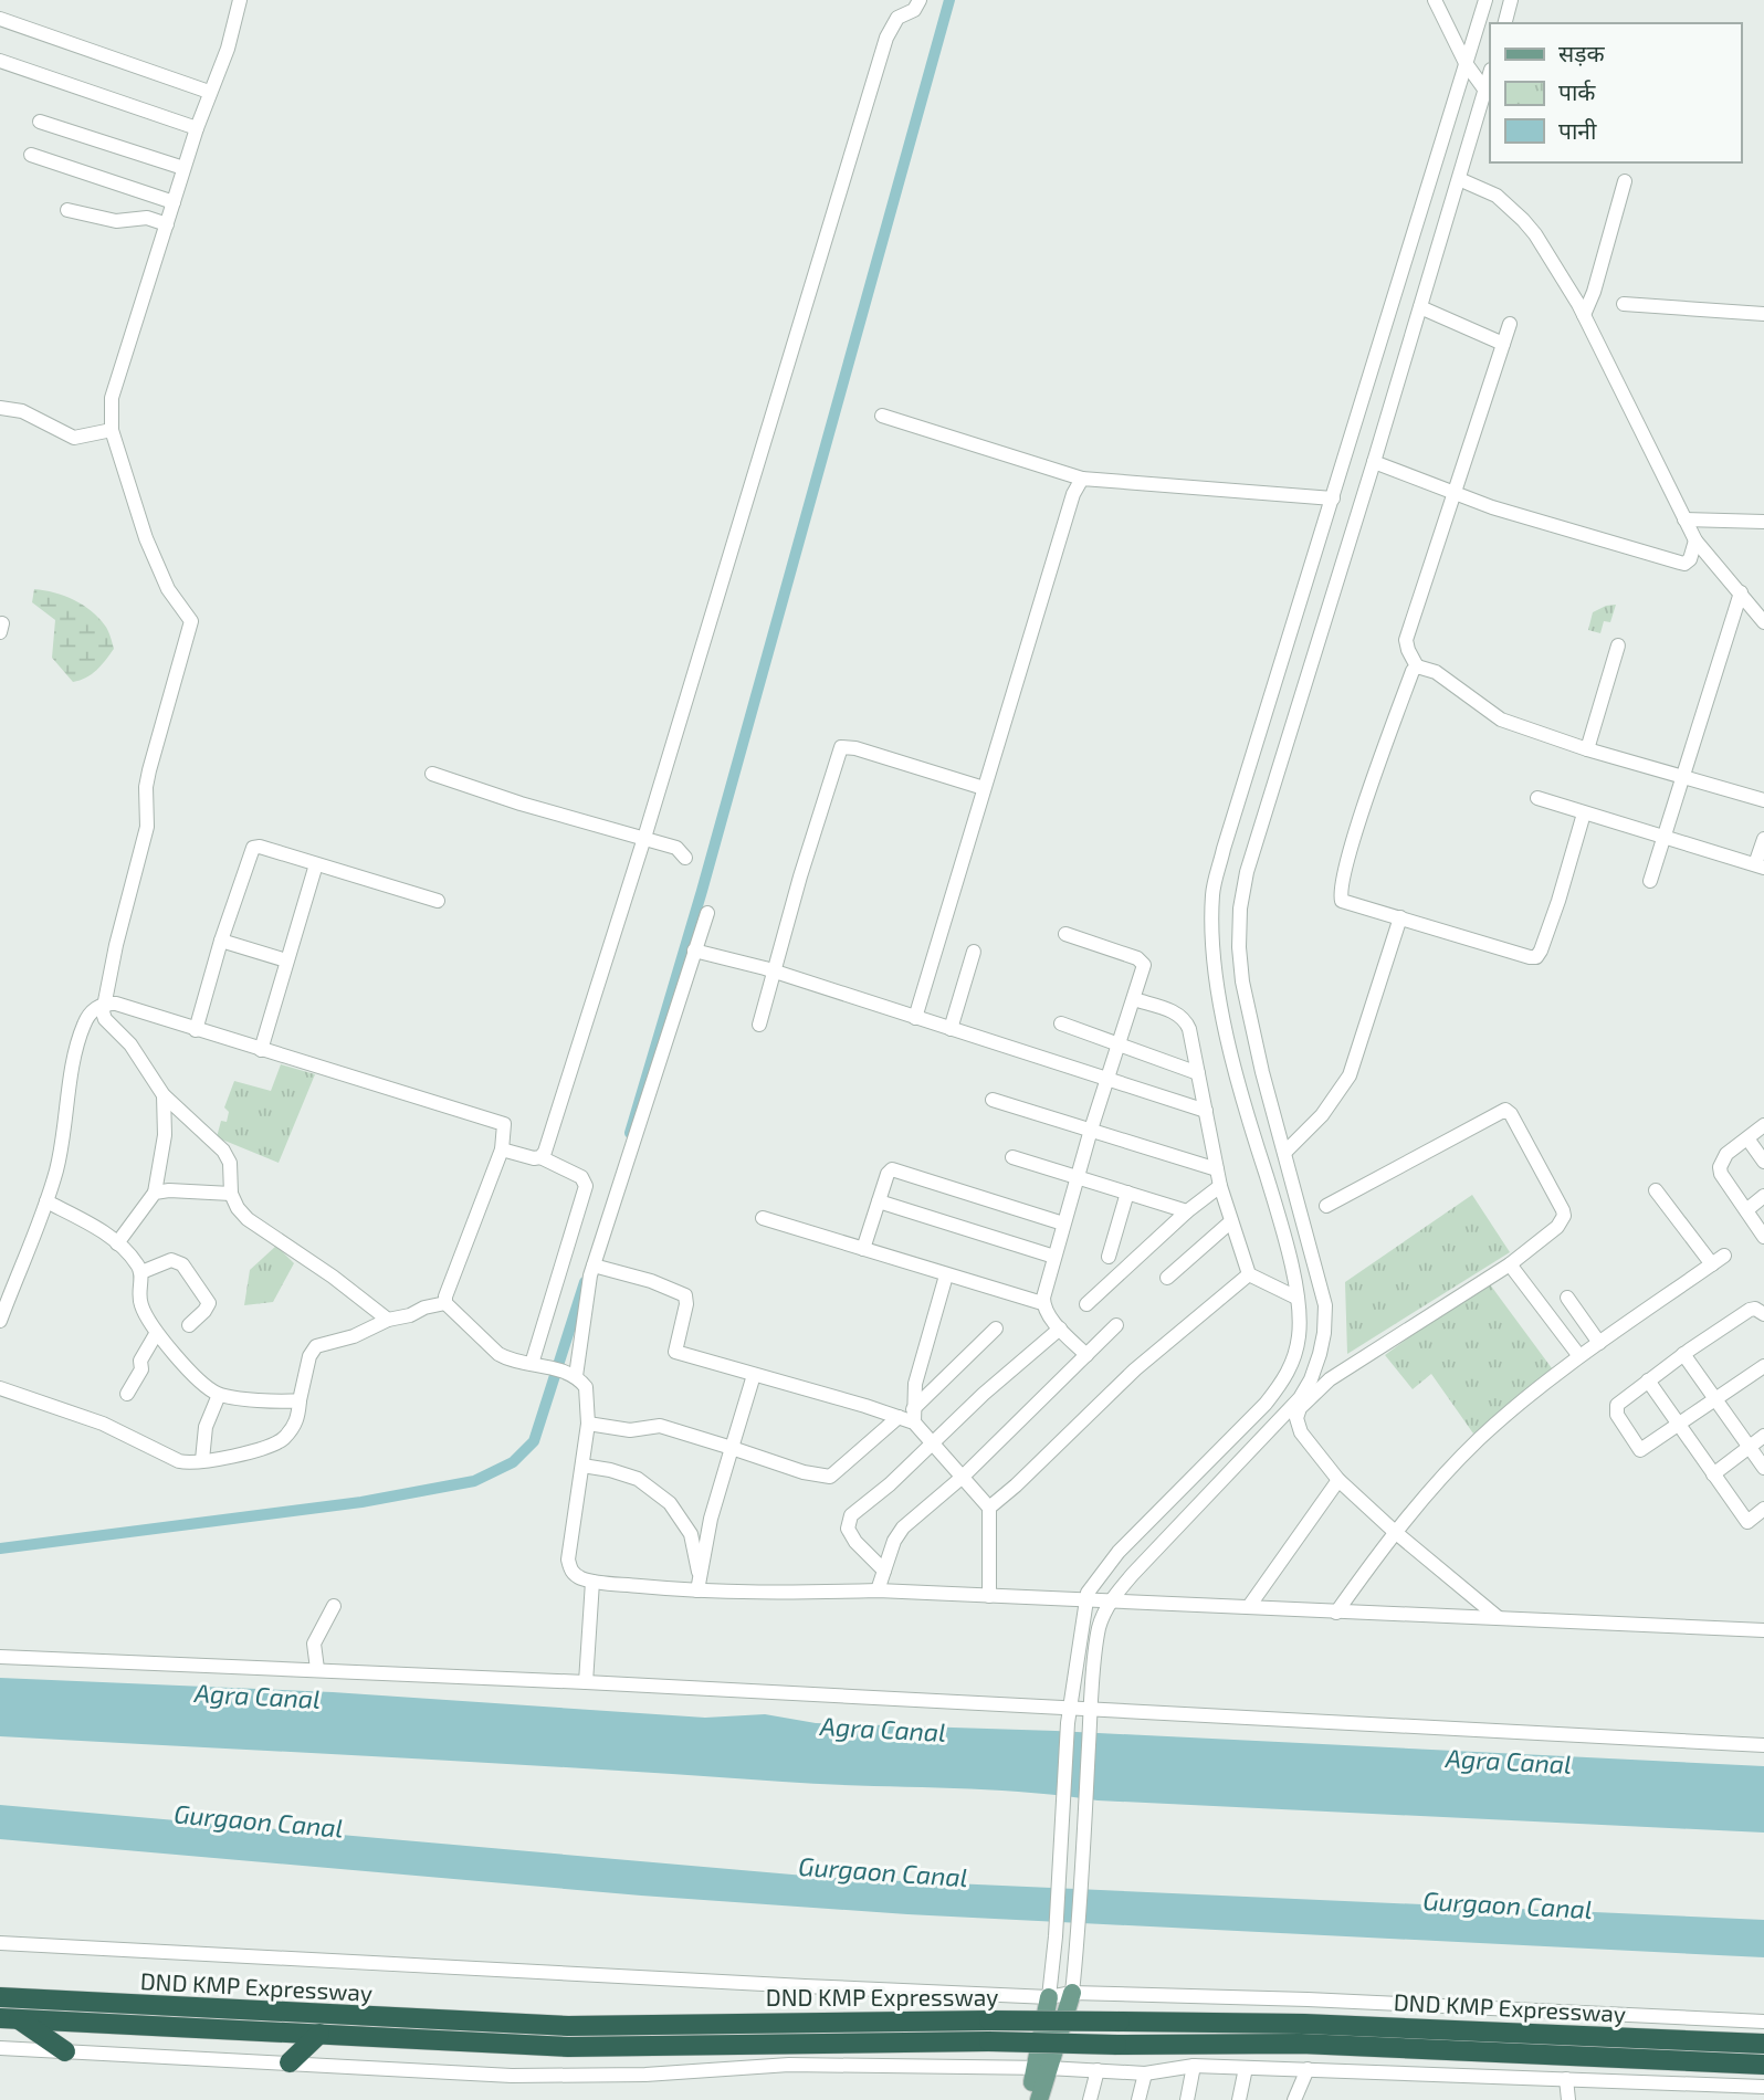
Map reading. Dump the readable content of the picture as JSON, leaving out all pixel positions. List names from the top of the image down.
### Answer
{
  "streets": {
    "highway": ["DND KMP Expressway"]
  },
  "water": ["Agra Canal", "Gurgaon Canal"],
  "legend": ["सड़क", "पार्क", "पानी"]
}
